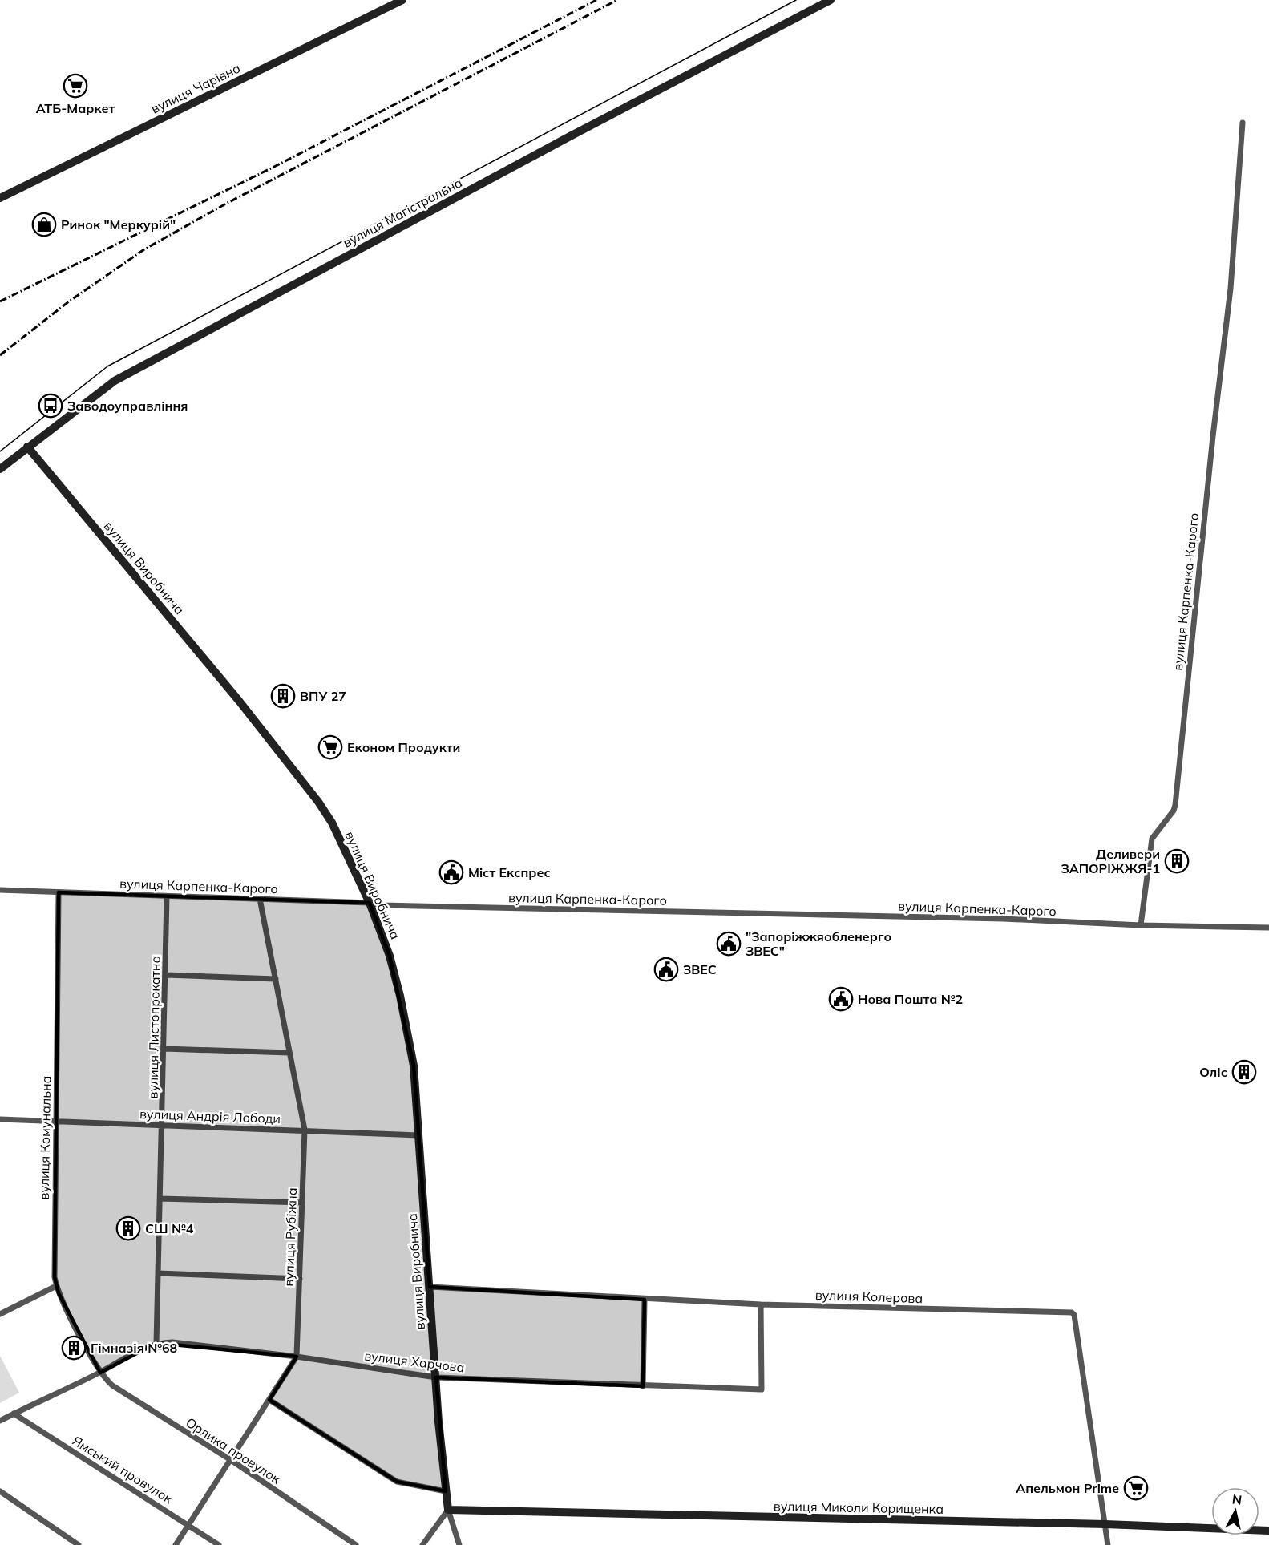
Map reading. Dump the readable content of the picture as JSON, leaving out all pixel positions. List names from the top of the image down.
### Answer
{
  "streets": {
    "street": [
      "вулиця Чарівна",
      "вулиця Магістральна",
      "вулиця Виробнича",
      "вулиця Карпенка-Карого",
      "вулиця Листопрокатна",
      "вулиця Андрія Лободи",
      "вулиця Комунальна",
      "вулиця Рубіжна",
      "вулиця Колерова",
      "вулиця Харчова",
      "Орлика провулок",
      "Ямський провулок",
      "вулиця Миколи Корищенка"
    ]
  },
  "crossings": [
    ["вулиця Магістральна", "вулиця Виробнича"],
    ["вулиця Виробнича", "вулиця Карпенка-Карого"],
    ["вулиця Виробнича", "вулиця Андрія Лободи"],
    ["вулиця Виробнича", "вулиця Колерова"],
    ["вулиця Виробнича", "вулиця Харчова"],
    ["вулиця Виробнича", "вулиця Миколи Корищенка"],
    ["вулиця Карпенка-Карого", "вулиця Листопрокатна"],
    ["вулиця Карпенка-Карого", "вулиця Комунальна"],
    ["вулиця Карпенка-Карого", "вулиця Рубіжна"],
    ["вулиця Листопрокатна", "вулиця Андрія Лободи"],
    ["вулиця Листопрокатна", "вулиця Харчова"],
    ["вулиця Андрія Лободи", "вулиця Комунальна"],
    ["вулиця Андрія Лободи", "вулиця Рубіжна"],
    ["вулиця Комунальна", "вулиця Харчова"],
    ["вулиця Комунальна", "Орлика провулок"],
    ["вулиця Рубіжна", "вулиця Харчова"],
    ["вулиця Рубіжна", "Орлика провулок"],
    ["вулиця Рубіжна", "Ямський провулок"],
    ["вулиця Колерова", "вулиця Харчова"],
    ["вулиця Колерова", "вулиця Миколи Корищенка"],
    ["вулиця Харчова", "Орлика провулок"],
    ["вулиця Харчова", "Ямський провулок"]
  ],
  "places": {
    "supermarket": ["АТБ-Маркет", "Економ Продукти", "Апельмон Prime"],
    "shop": ["Ринок \"Меркурій\""],
    "bus stop": ["Заводоуправління"],
    "building": [
      "ВПУ 27",
      "Деливери ЗАПОРІЖЖЯ-1",
      "Оліс",
      "СШ №4",
      "Гімназія №68"
    ],
    "public building": [
      "Мiст Експрес",
      "\"Запоріжжяобленерго ЗВЕС\"",
      "ЗВЕС",
      "Нова Пошта №2"
    ]
  },
  "north": "top"
}
